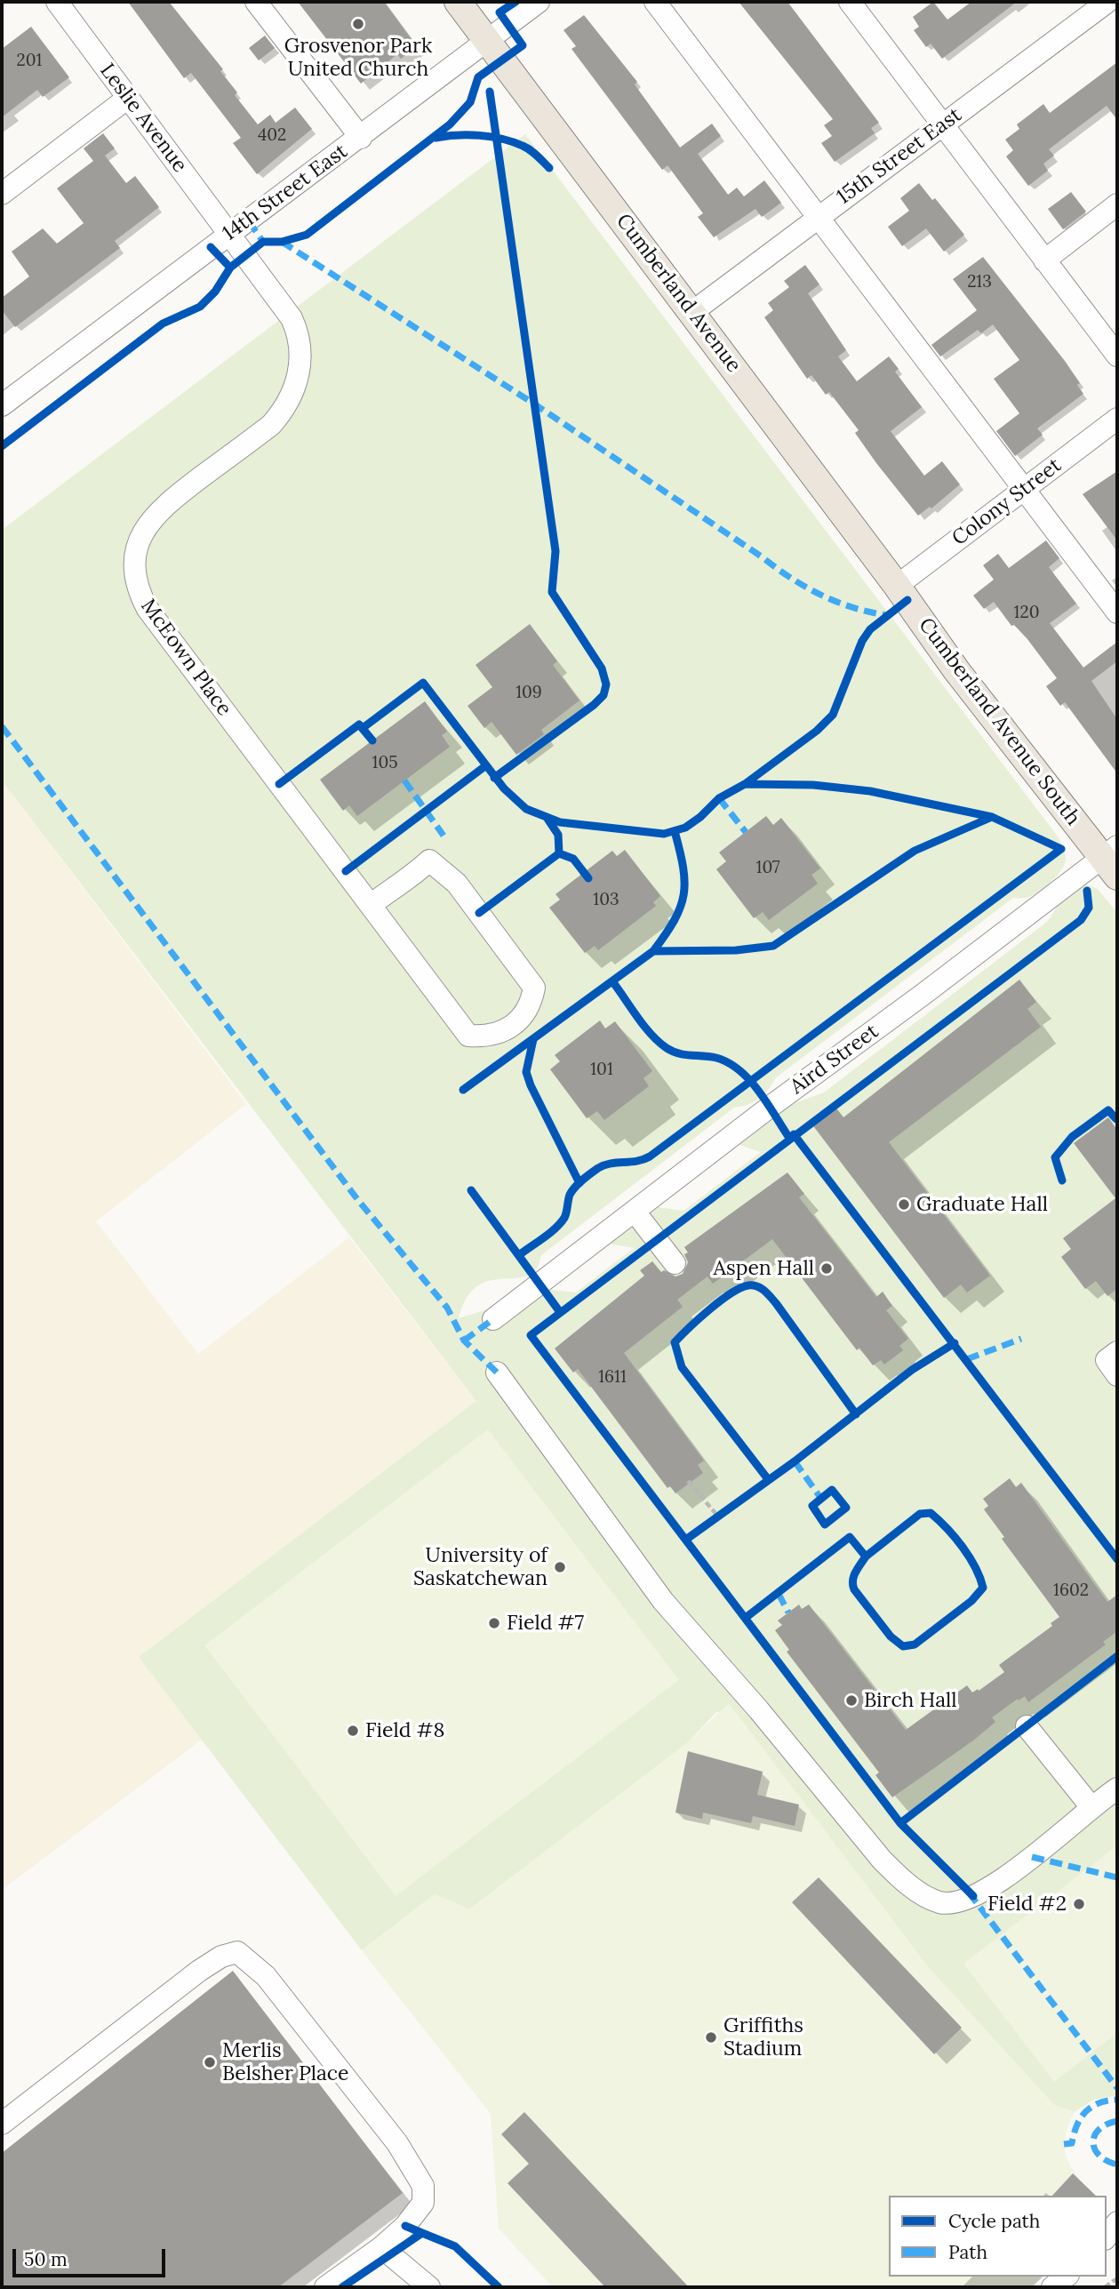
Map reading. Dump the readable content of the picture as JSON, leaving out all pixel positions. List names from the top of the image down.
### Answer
{
  "streets": {
    "main road": ["Cumberland Avenue", "Cumberland Avenue South"],
    "street": [
      "Leslie Avenue",
      "15th Street East",
      "14th Street East",
      "Colony Street",
      "McEown Place",
      "Aird Street"
    ]
  },
  "crossings": [
    ["Leslie Avenue", "14th Street East"],
    ["Leslie Avenue", "McEown Place"],
    ["15th Street East", "Cumberland Avenue"],
    ["14th Street East", "Cumberland Avenue"],
    ["14th Street East", "McEown Place"],
    ["Cumberland Avenue", "Colony Street"],
    ["Cumberland Avenue", "Cumberland Avenue South"],
    ["Colony Street", "Cumberland Avenue South"],
    ["Cumberland Avenue South", "Aird Street"]
  ],
  "places": [
    "Grosvenor Park United Church",
    "Graduate Hall",
    "Aspen Hall",
    "University of Saskatchewan",
    "Field #7",
    "Birch Hall",
    "Field #8",
    "Field #2",
    "Griffiths Stadium",
    "Merlis Belsher Place"
  ],
  "house_numbers": [
    "201",
    "402",
    "213",
    "120",
    "109",
    "105",
    "107",
    "103",
    "101",
    "1611",
    "1602"
  ],
  "legend": ["Cycle path", "Path"],
  "scale_bar": "50 m"
}
